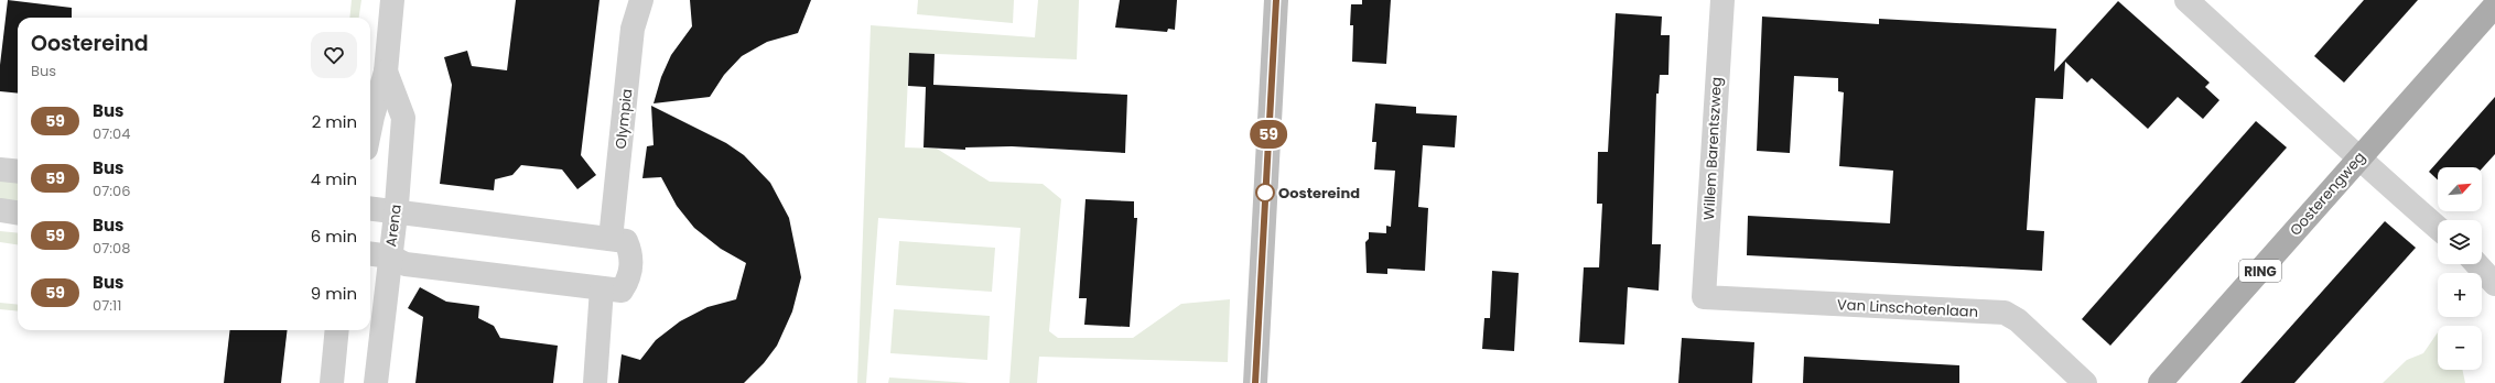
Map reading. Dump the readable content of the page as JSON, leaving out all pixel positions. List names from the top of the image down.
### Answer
{
  "streets": {
    "main road": ["Oosterengweg", "RING"],
    "street": [
      "Olympia",
      "Willem Barentszweg",
      "Arena",
      "Van Linschotenlaan"
    ]
  },
  "crossings": [
    ["Willem Barentszweg", "Van Linschotenlaan"]
  ],
  "places": ["Oostereind"],
  "lines": ["bus line 59"],
  "north": "top right",
  "page": {
    "on_map": "59",
    "heading": ["Oostereind", "Bus"],
    "list": [
      {
        "mark": "59",
        "name": "Bus",
        "note": "07:04",
        "value": "2 min"
      },
      {
        "mark": "59",
        "name": "Bus",
        "note": "07:06",
        "value": "4 min"
      },
      {
        "mark": "59",
        "name": "Bus",
        "note": "07:08",
        "value": "6 min"
      },
      {
        "mark": "59",
        "name": "Bus",
        "note": "07:11",
        "value": "9 min"
      }
    ],
    "map_buttons": ["+", "−"]
  }
}
